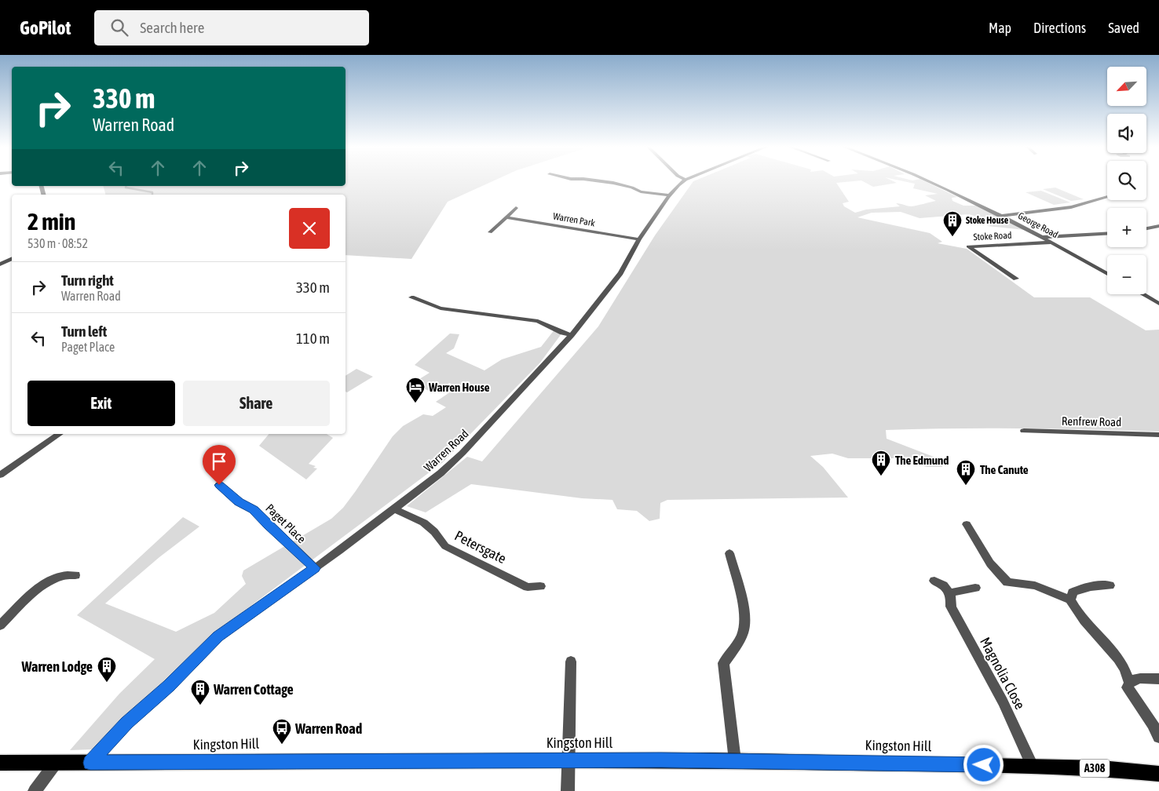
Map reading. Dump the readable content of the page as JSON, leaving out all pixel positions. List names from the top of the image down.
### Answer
{
  "streets": {
    "main road": ["Kingston Hill", "A308"],
    "street": [
      "Warren Park",
      "George Road",
      "Stoke Road",
      "Renfrew Road",
      "Warren Road",
      "Paget Place",
      "Petersgate",
      "Magnolia Close"
    ]
  },
  "crossings": [
    ["Warren Park", "Warren Road"],
    ["George Road", "Stoke Road"],
    ["Warren Road", "Paget Place"],
    ["Warren Road", "Petersgate"],
    ["Warren Road", "Kingston Hill"],
    ["Magnolia Close", "Kingston Hill"]
  ],
  "places": {
    "building": [
      "Stoke House",
      "The Edmund",
      "The Canute",
      "Warren Lodge",
      "Warren Cottage"
    ],
    "hotel": ["Warren House"],
    "bus stop": ["Warren Road"]
  },
  "north": "bottom left",
  "page": {
    "header": "GoPilot",
    "search": "Search here",
    "nav": ["Map", "Directions", "Saved"],
    "map_buttons": ["+", "−"],
    "turn": ["330 m", "Warren Road"],
    "heading": ["2 min", "530 m · 08:52"],
    "list": [
      {
        "name": "Turn right",
        "note": "Warren Road",
        "value": "330 m"
      },
      {
        "name": "Turn left",
        "note": "Paget Place",
        "value": "110 m"
      }
    ],
    "buttons": ["Exit", "Share"]
  }
}
